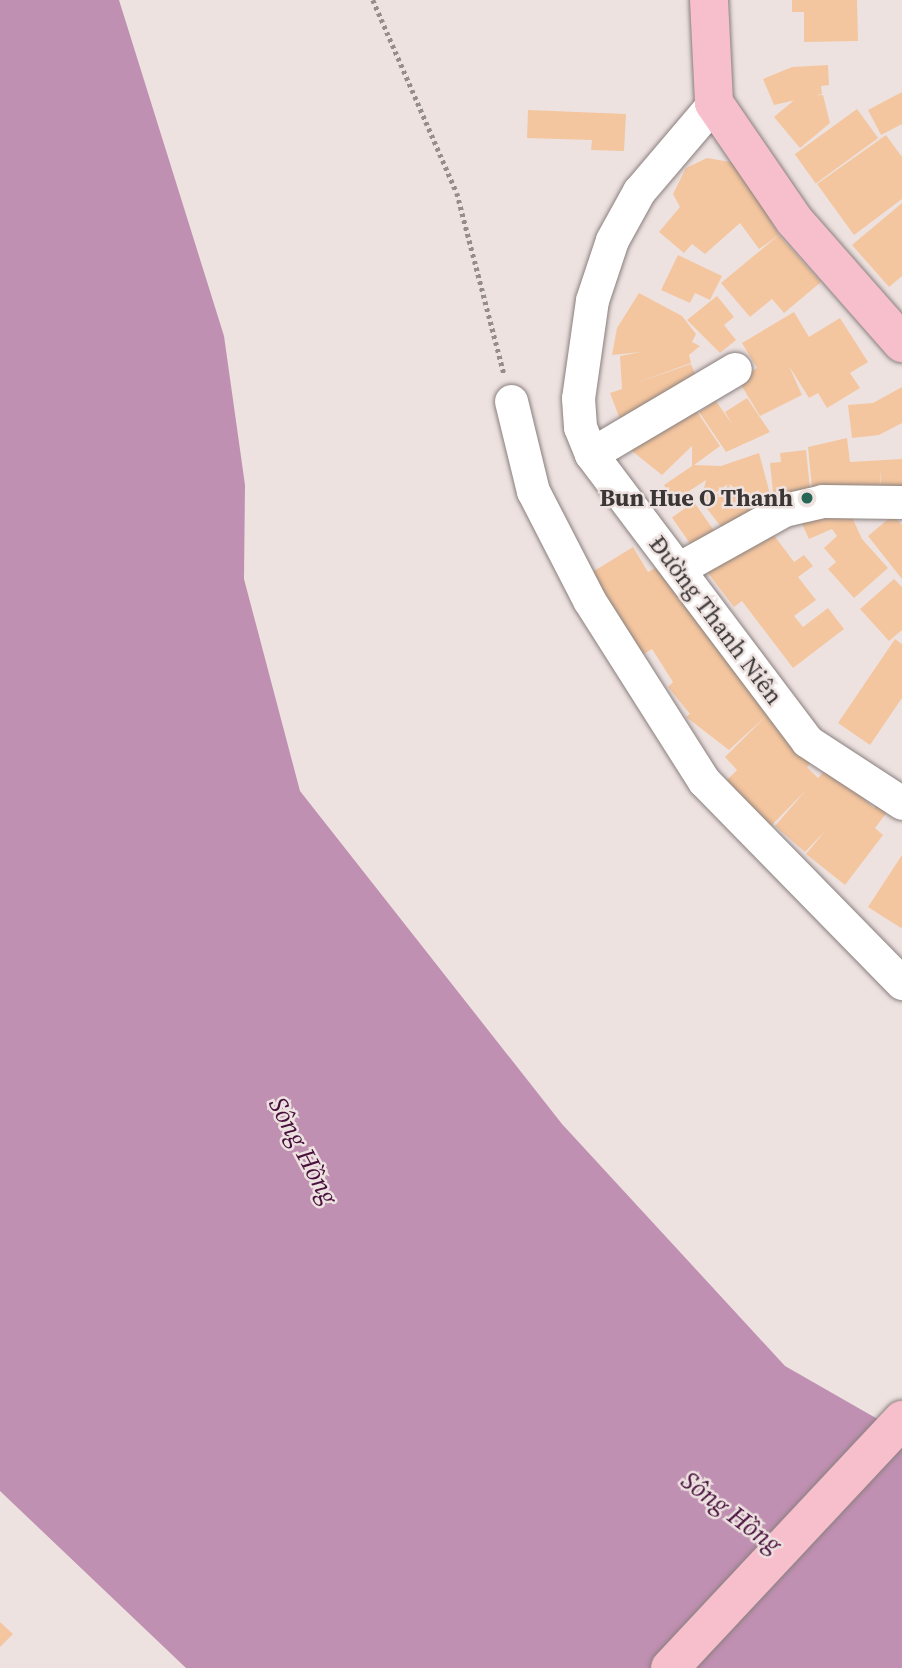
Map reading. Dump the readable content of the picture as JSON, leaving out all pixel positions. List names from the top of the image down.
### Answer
{
  "streets": {
    "street": ["Đường Thanh Niên"]
  },
  "water": ["Sông Hồng"],
  "places": ["Bun Hue O Thanh"]
}
